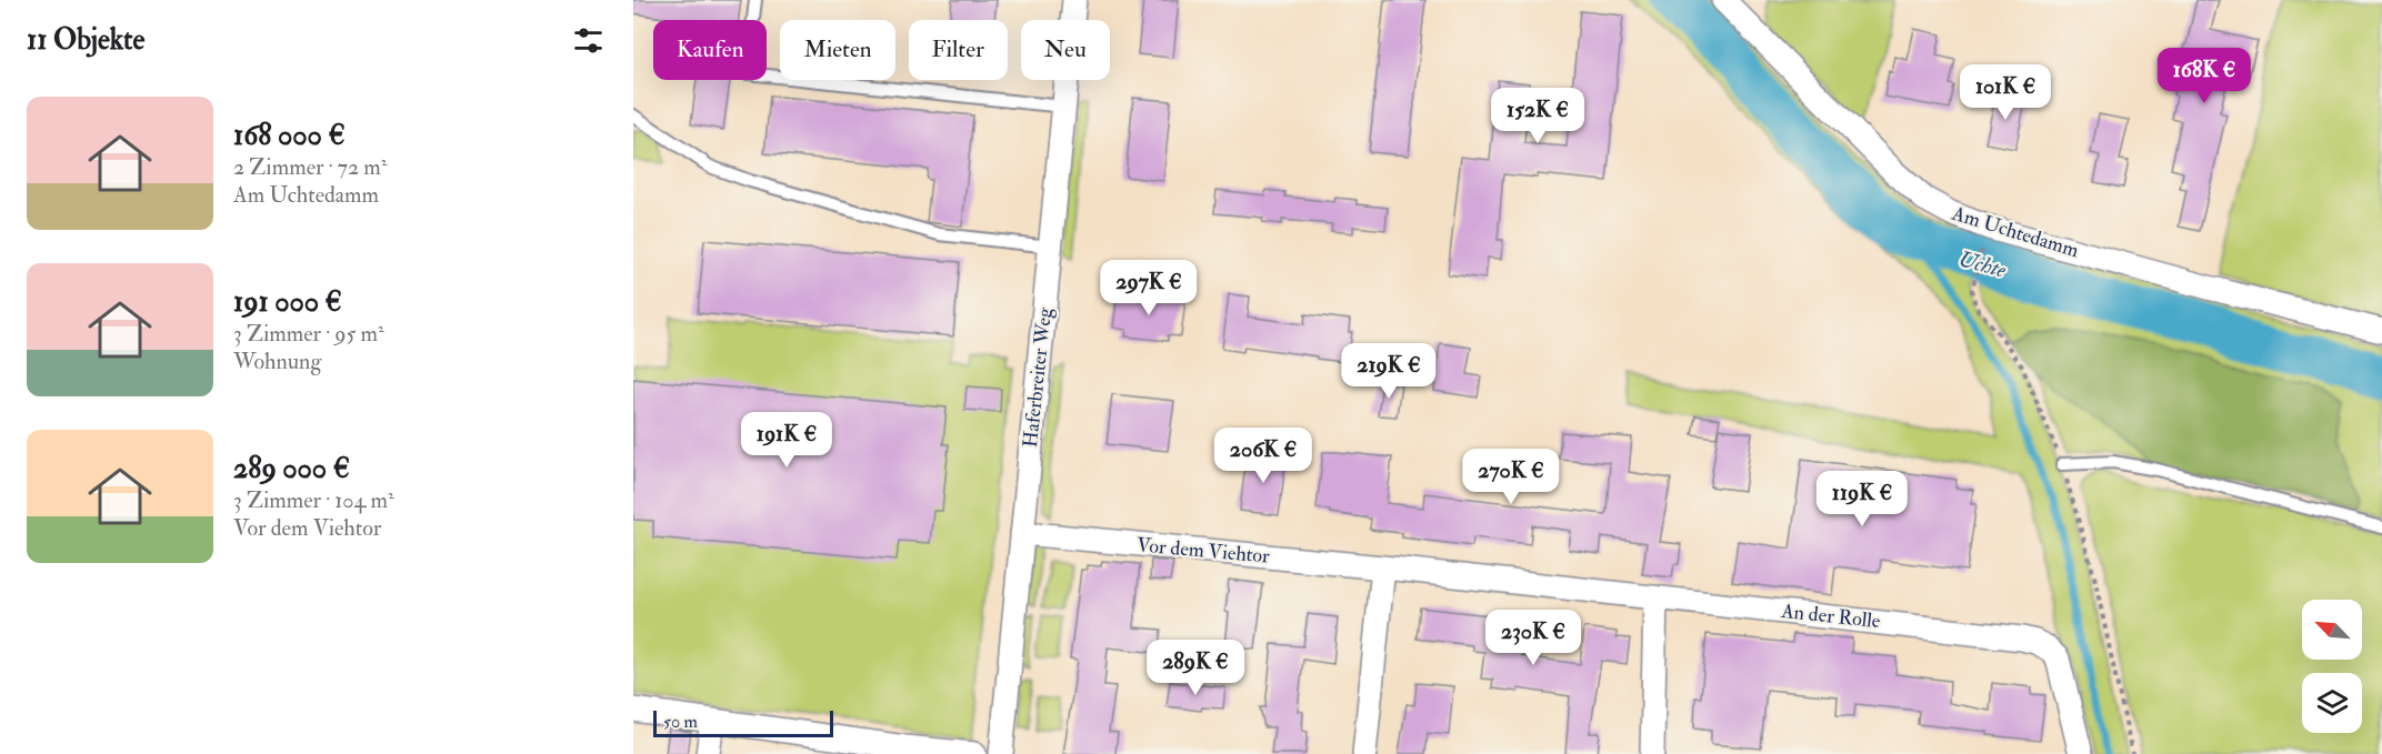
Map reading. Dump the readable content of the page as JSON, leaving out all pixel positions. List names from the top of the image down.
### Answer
{
  "streets": {
    "street": [
      "Am Uchtedamm",
      "Haferbreiter Weg",
      "Vor dem Viehtor",
      "An der Rolle"
    ]
  },
  "crossings": [
    ["Haferbreiter Weg", "Vor dem Viehtor"],
    ["Vor dem Viehtor", "An der Rolle"]
  ],
  "water": ["Uchte"],
  "scale_bar": "50 m",
  "north": "top left",
  "page": {
    "heading": "11 Objekte",
    "chip": [
      "Kaufen",
      "Mieten",
      "Filter",
      "Neu"
    ],
    "price": [
      "168K €",
      "101K €",
      "152K €",
      "297K €",
      "219K €",
      "191K €",
      "206K €",
      "270K €",
      "119K €",
      "230K €",
      "289K €"
    ],
    "list": [
      {
        "name": "168 000 €",
        "note": "2 Zimmer · 72 m² · Am Uchtedamm"
      },
      {
        "name": "191 000 €",
        "note": "3 Zimmer · 95 m² · Wohnung"
      },
      {
        "name": "289 000 €",
        "note": "3 Zimmer · 104 m² · Vor dem Viehtor"
      }
    ],
    "scale": "50 m"
  }
}
